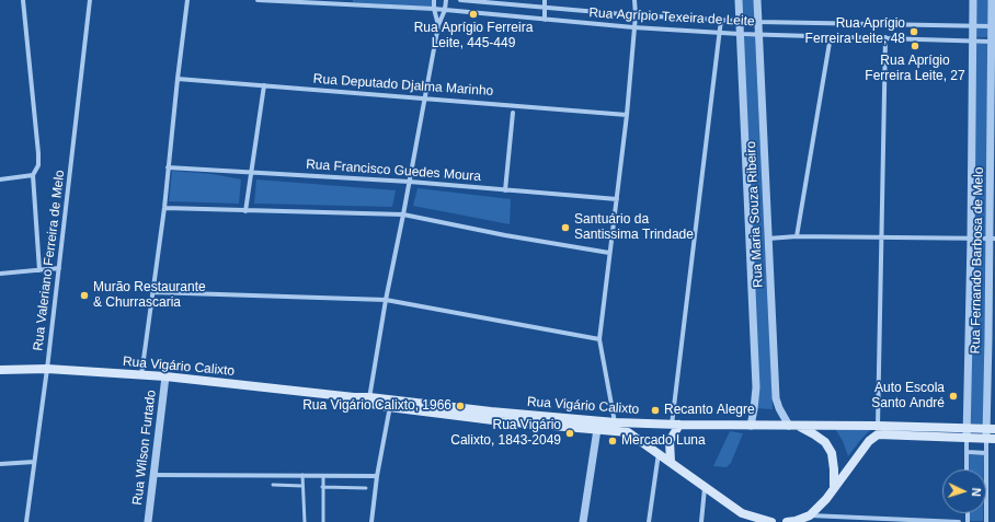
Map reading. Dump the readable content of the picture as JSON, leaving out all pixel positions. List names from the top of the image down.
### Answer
{
  "streets": {
    "main road": ["Rua Vigário Calixto"],
    "street": [
      "Rua Agrípio Texeira de Leite",
      "Rua Deputado Djalma Marinho",
      "Rua Francisco Guedes Moura",
      "Rua Maria Souza Ribeiro",
      "Rua Valeriano Ferreira de Melo",
      "Rua Fernando Barbosa de Melo",
      "Rua Wilson Furtado"
    ]
  },
  "crossings": [
    ["Rua Agrípio Texeira de Leite", "Rua Maria Souza Ribeiro"],
    ["Rua Agrípio Texeira de Leite", "Rua Fernando Barbosa de Melo"],
    ["Rua Maria Souza Ribeiro", "Rua Vigário Calixto"],
    ["Rua Valeriano Ferreira de Melo", "Rua Vigário Calixto"],
    ["Rua Fernando Barbosa de Melo", "Rua Vigário Calixto"],
    ["Rua Vigário Calixto", "Rua Wilson Furtado"]
  ],
  "places": [
    "Rua Aprígio Ferreira Leite, 445-449",
    "Rua Aprígio Ferreira Leite, 48",
    "Rua Aprígio Ferreira Leite, 27",
    "Santuário da Santissima Trindade",
    "Murão Restaurante & Churrascaria",
    "Auto Escola Santo André",
    "Rua Vigário Calixto, 1966",
    "Recanto Alegre",
    "Rua Vigário Calixto, 1843-2049",
    "Mercado Luna"
  ],
  "north": "right"
}
